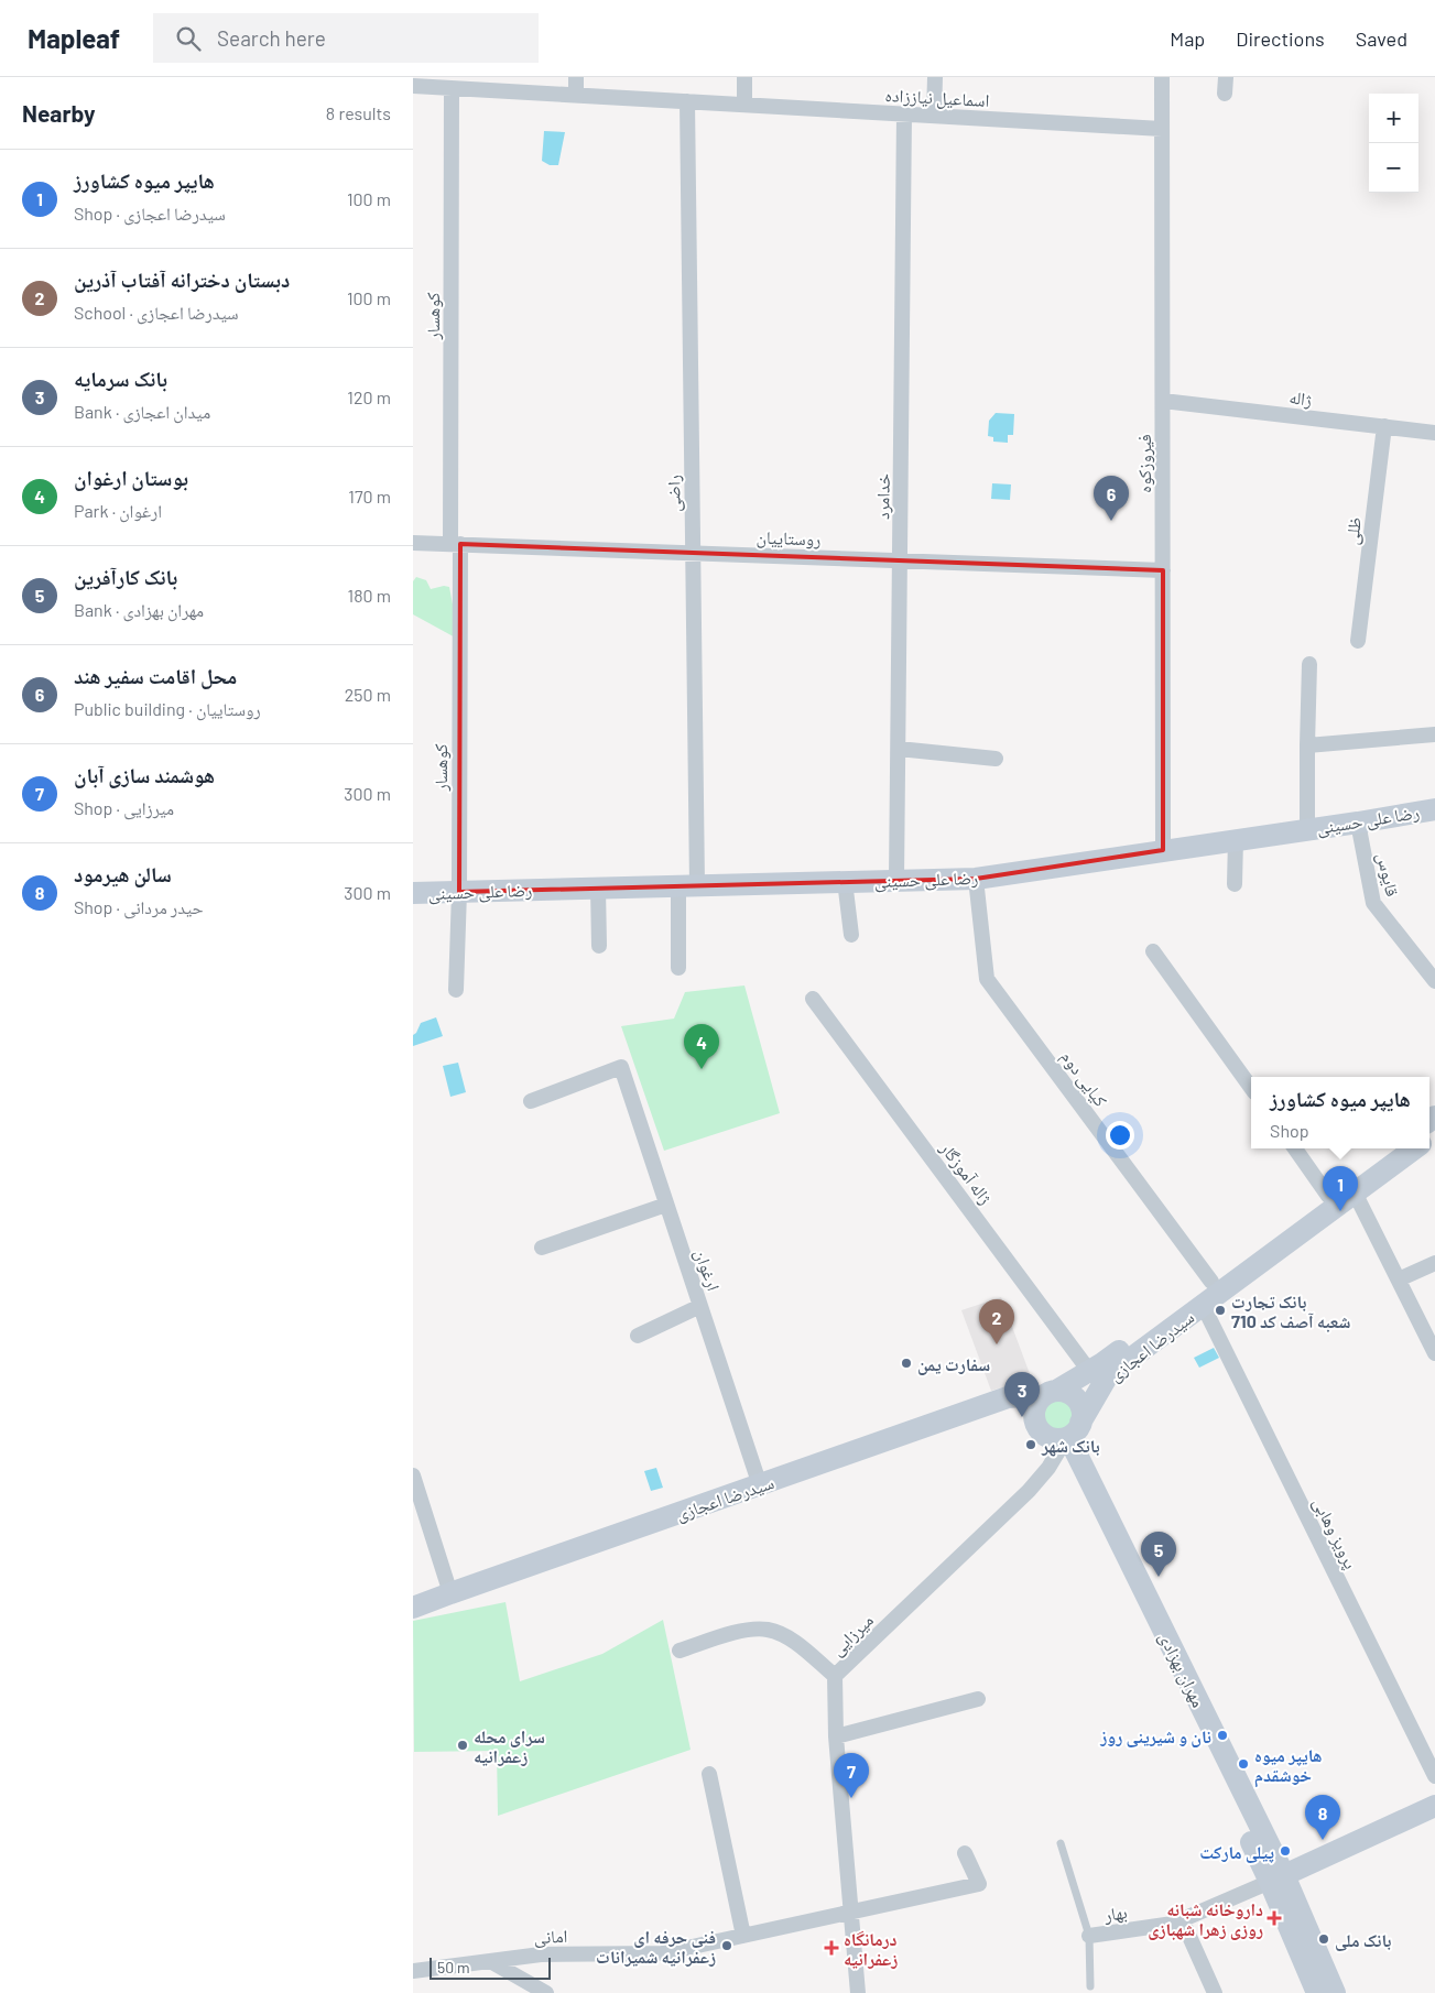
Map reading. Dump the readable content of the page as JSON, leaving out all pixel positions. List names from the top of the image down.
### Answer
{
  "streets": {
    "street": [
      "اسماعیل نیاززاده",
      "کوهسار",
      "ژاله",
      "فیروزکوه",
      "راضی",
      "خدامرد",
      "ظلی",
      "روستاییان",
      "رضا علی حسینی",
      "قایوس",
      "کیایی دوم",
      "ژاله آموزگار",
      "ارغوان",
      "سیدرضا اعجازی",
      "پرویز وهابی",
      "میرزایی",
      "مهران بهزادی",
      "بهار",
      "امانی"
    ]
  },
  "crossings": [
    ["اسماعیل نیاززاده", "کوهسار"],
    ["اسماعیل نیاززاده", "فیروزکوه"],
    ["اسماعیل نیاززاده", "راضی"],
    ["اسماعیل نیاززاده", "خدامرد"],
    ["کوهسار", "روستاییان"],
    ["کوهسار", "رضا علی حسینی"],
    ["ژاله", "فیروزکوه"],
    ["ژاله", "ظلی"],
    ["فیروزکوه", "روستاییان"],
    ["فیروزکوه", "رضا علی حسینی"],
    ["راضی", "روستاییان"],
    ["راضی", "رضا علی حسینی"],
    ["خدامرد", "روستاییان"],
    ["خدامرد", "رضا علی حسینی"],
    ["رضا علی حسینی", "قایوس"],
    ["رضا علی حسینی", "کیایی دوم"],
    ["کیایی دوم", "سیدرضا اعجازی"],
    ["ژاله آموزگار", "سیدرضا اعجازی"],
    ["ارغوان", "سیدرضا اعجازی"],
    ["سیدرضا اعجازی", "پرویز وهابی"],
    ["سیدرضا اعجازی", "میرزایی"],
    ["سیدرضا اعجازی", "مهران بهزادی"],
    ["میرزایی", "مهران بهزادی"],
    ["میرزایی", "امانی"],
    ["مهران بهزادی", "بهار"]
  ],
  "places": {
    "other": [
      "بانک تجارت شعبه آصف کد 710",
      "سفارت یمن",
      "بانک شهر",
      "نان و شيرينى روز",
      "سرای محله زعفرانیه",
      "هایپر میوه خوشقدم",
      "پیلی مارکت",
      "بانک ملی",
      "فنی حرفه ای زعفرانیه شمیرانات"
    ],
    "health": ["داروخانه شبانه روزی زهرا شهبازی", "درمانگاه زعفرانیه"]
  },
  "scale_bar": "50 m",
  "page": {
    "header": "Mapleaf",
    "search": "Search here",
    "nav": ["Map", "Directions", "Saved"],
    "heading": ["Nearby", "8 results"],
    "map_buttons": ["+", "−"],
    "list": [
      {
        "mark": "1",
        "name": "هایپر میوه کشاورز",
        "note": "Shop · سیدرضا اعجازی",
        "value": "100 m"
      },
      {
        "mark": "2",
        "name": "دبستان دخترانه آفتاب آذرین",
        "note": "School · سیدرضا اعجازی",
        "value": "100 m"
      },
      {
        "mark": "3",
        "name": "بانک سرمایه",
        "note": "Bank · میدان اعجازی",
        "value": "120 m"
      },
      {
        "mark": "4",
        "name": "بوستان ارغوان",
        "note": "Park · ارغوان",
        "value": "170 m"
      },
      {
        "mark": "5",
        "name": "بانک کارآفرین",
        "note": "Bank · مهران بهزادی",
        "value": "180 m"
      },
      {
        "mark": "6",
        "name": "محل اقامت سفیر هند",
        "note": "Public building · روستاییان",
        "value": "250 m"
      },
      {
        "mark": "7",
        "name": "هوشمند سازی آبان",
        "note": "Shop · میرزایی",
        "value": "300 m"
      },
      {
        "mark": "8",
        "name": "سالن هیرمود",
        "note": "Shop · حیدر مردانی",
        "value": "300 m"
      }
    ],
    "pins": [
      "6",
      "4",
      "1",
      "2",
      "3",
      "5",
      "7",
      "8"
    ],
    "popup": ["هایپر میوه کشاورز", "Shop"],
    "scale": "50 m"
  }
}
